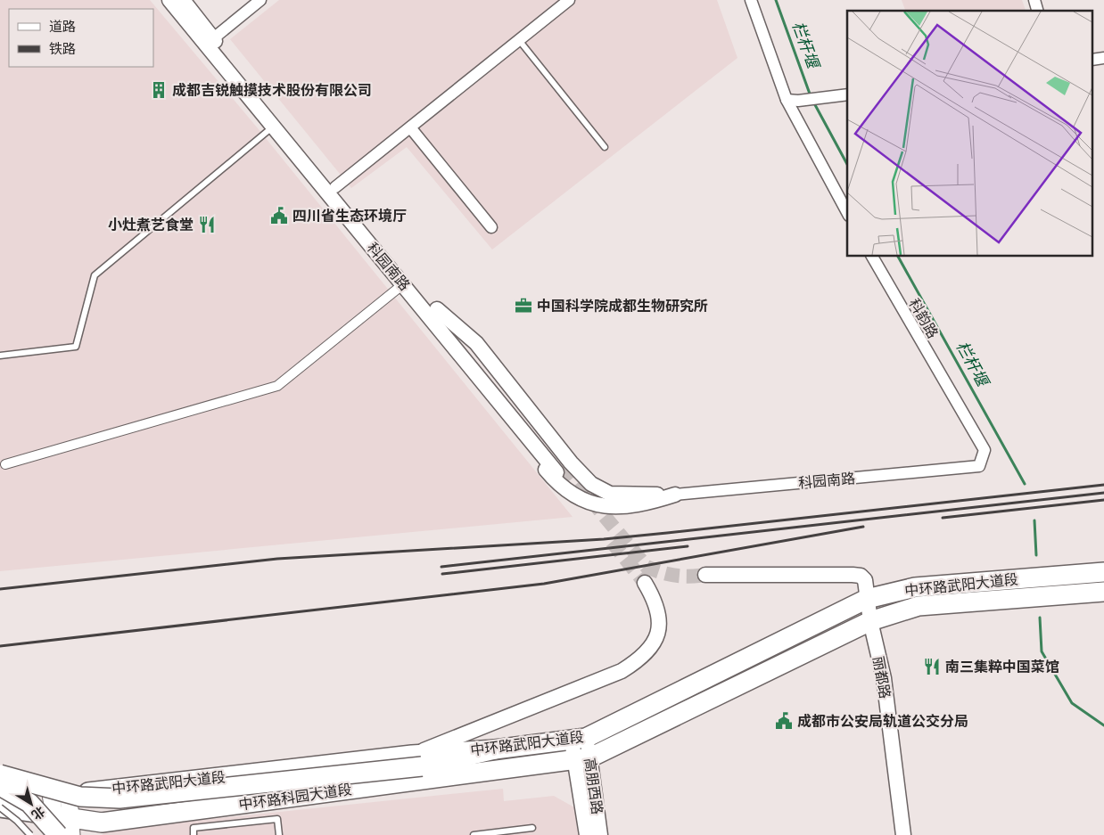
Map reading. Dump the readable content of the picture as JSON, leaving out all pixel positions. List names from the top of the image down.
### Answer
{
  "streets": {
    "main road": ["中环路武阳大道段", "中环路科园大道段"],
    "street": [
      "科园南路",
      "科韵路",
      "丽都路",
      "高朋西路"
    ]
  },
  "crossings": [
    ["科园南路", "科韵路"],
    ["中环路武阳大道段", "丽都路"],
    ["中环路武阳大道段", "高朋西路"],
    ["中环路武阳大道段", "中环路科园大道段"],
    ["高朋西路", "中环路科园大道段"]
  ],
  "water": ["栏杆堰"],
  "places": {
    "building": ["成都吉锐触摸技术股份有限公司"],
    "public building": ["四川省生态环境厅", "成都市公安局轨道公交分局"],
    "restaurant": ["小灶煮艺食堂", "南三集粹中国菜馆"],
    "office": ["中国科学院成都生物研究所"]
  },
  "legend": ["道路", "铁路"],
  "north": "bottom right"
}
